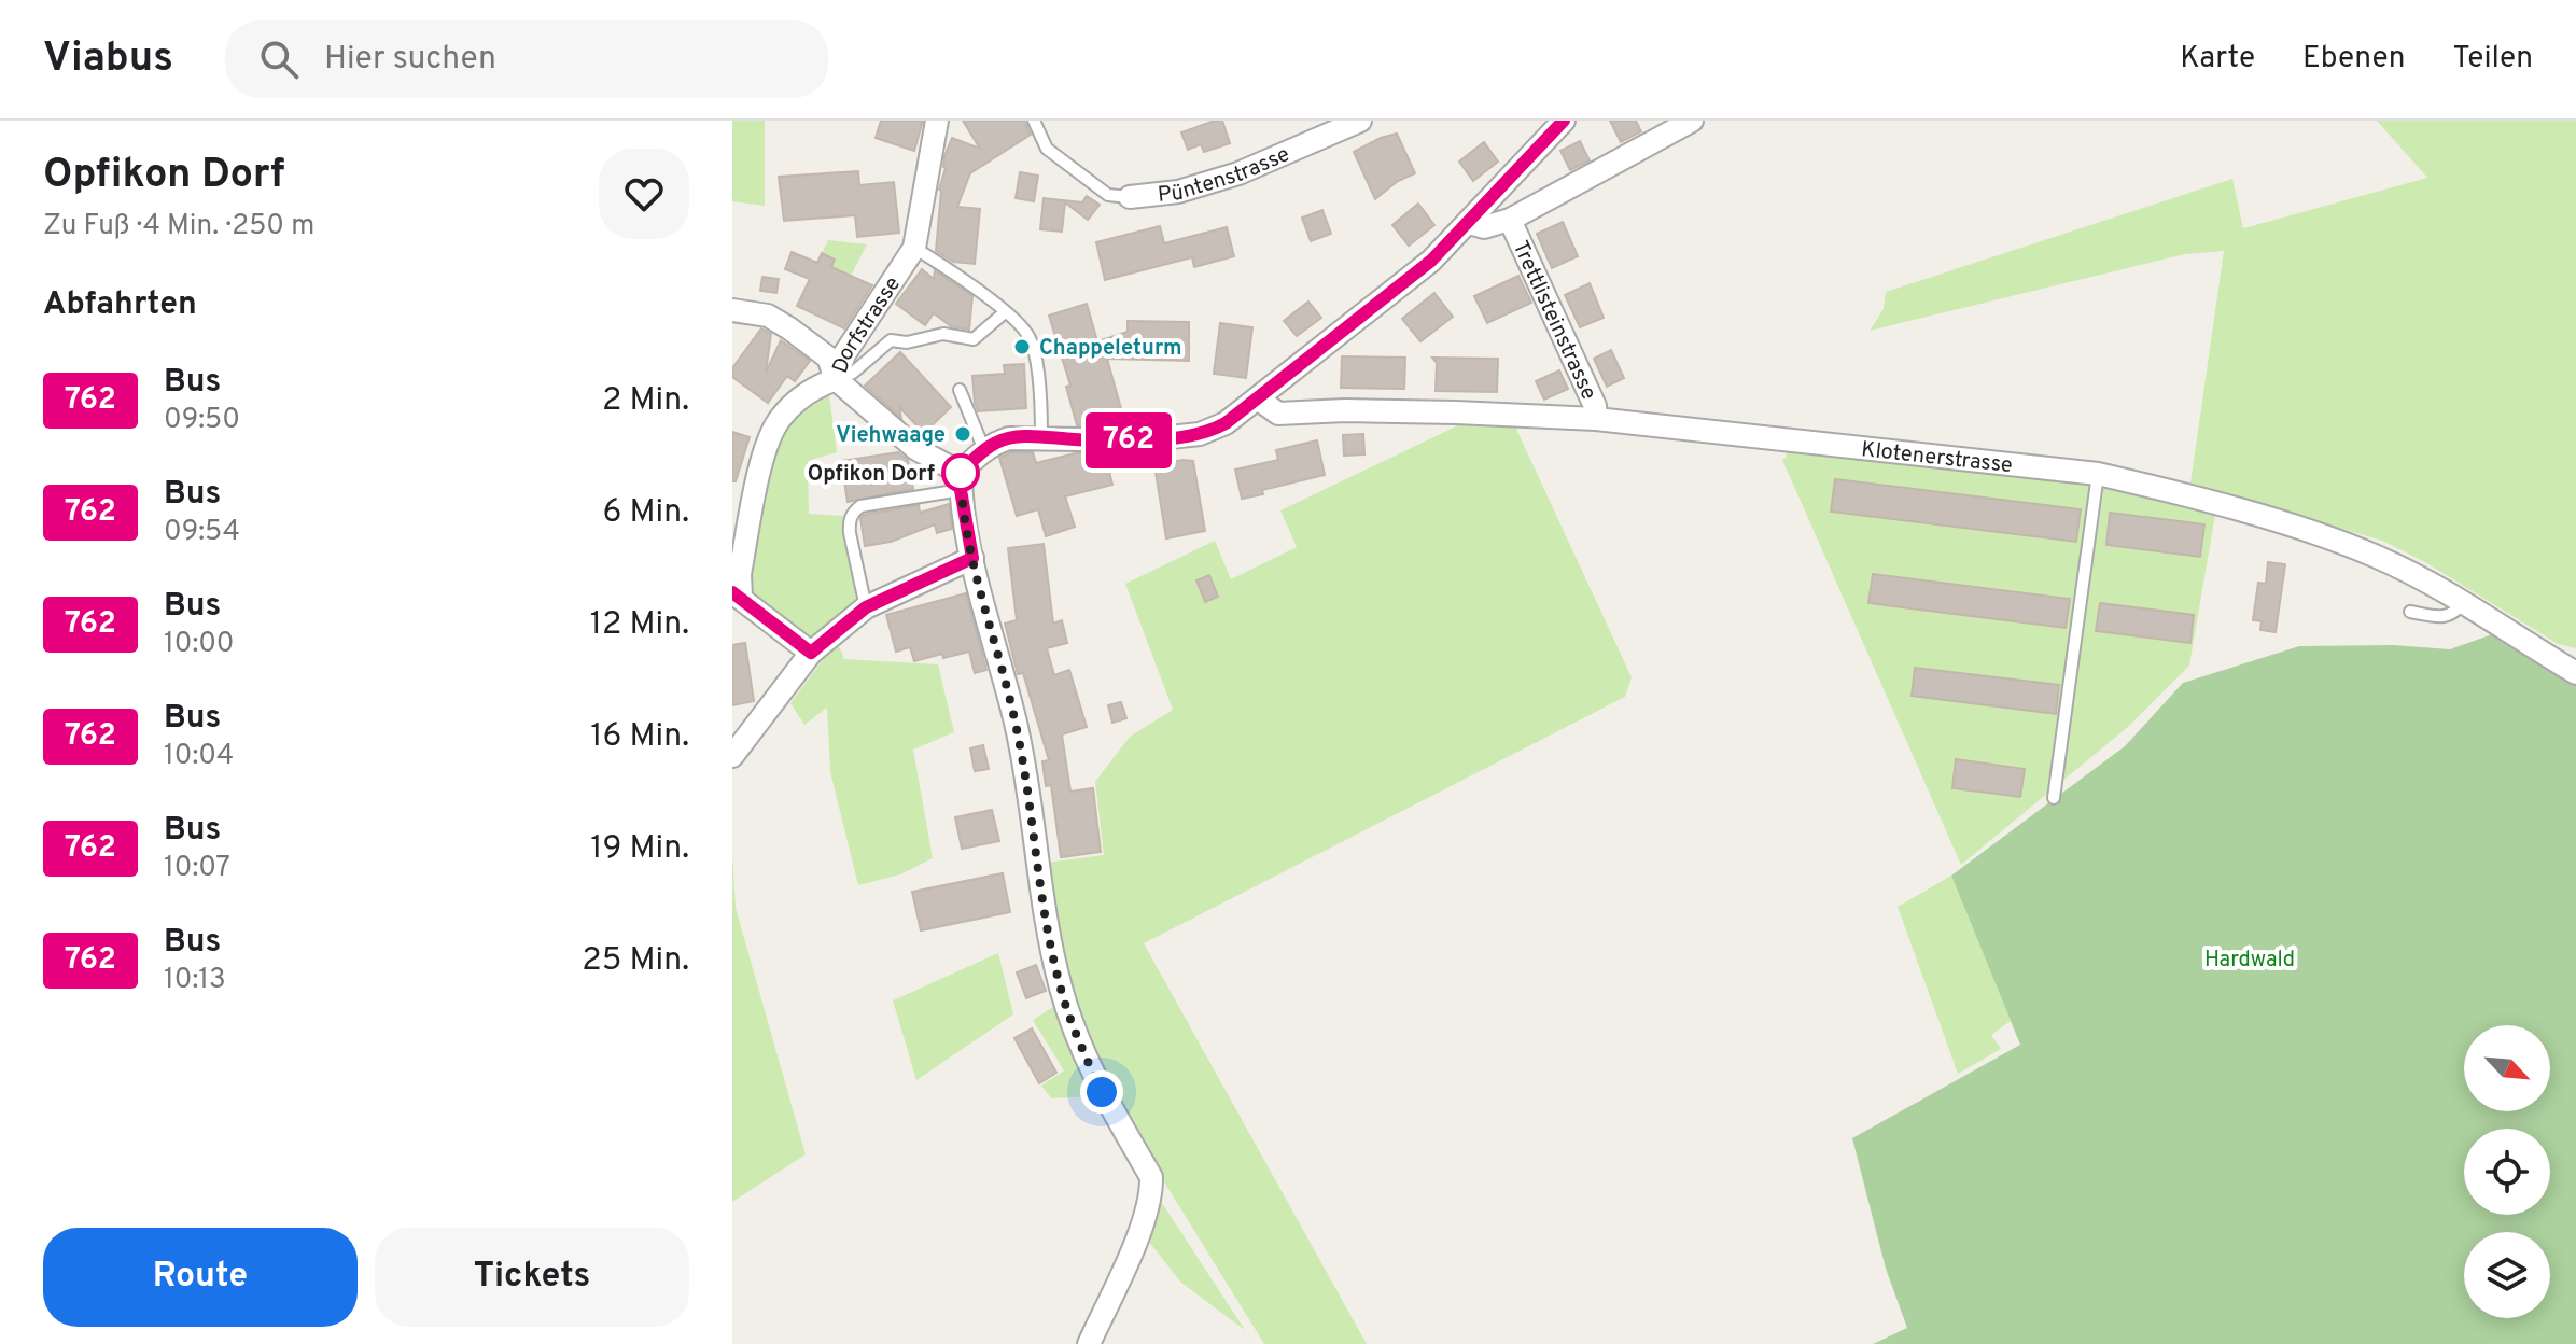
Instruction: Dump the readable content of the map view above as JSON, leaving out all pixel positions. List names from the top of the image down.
{
  "streets": {
    "street": [
      "Püntenstrasse",
      "Trettlisteinstrasse",
      "Dorfstrasse",
      "Klotenerstrasse"
    ]
  },
  "crossings": [
    ["Trettlisteinstrasse", "Klotenerstrasse"]
  ],
  "parks": ["Hardwald"],
  "places": ["Chappeleturm", "Viehwaage", "Opfikon Dorf"],
  "lines": ["bus line 762"],
  "north": "bottom right",
  "page": {
    "header": "Viabus",
    "search": "Hier suchen",
    "nav": ["Karte", "Ebenen", "Teilen"],
    "heading": [
      ["Opfikon Dorf", "Zu Fuß · 4 Min. · 250 m"],
      "Abfahrten"
    ],
    "on_map": "762",
    "list": [
      {
        "mark": "762",
        "name": "Bus",
        "note": "09:50",
        "value": "2 Min."
      },
      {
        "mark": "762",
        "name": "Bus",
        "note": "09:54",
        "value": "6 Min."
      },
      {
        "mark": "762",
        "name": "Bus",
        "note": "10:00",
        "value": "12 Min."
      },
      {
        "mark": "762",
        "name": "Bus",
        "note": "10:04",
        "value": "16 Min."
      },
      {
        "mark": "762",
        "name": "Bus",
        "note": "10:07",
        "value": "19 Min."
      },
      {
        "mark": "762",
        "name": "Bus",
        "note": "10:13",
        "value": "25 Min."
      }
    ],
    "buttons": ["Route", "Tickets"]
  }
}
